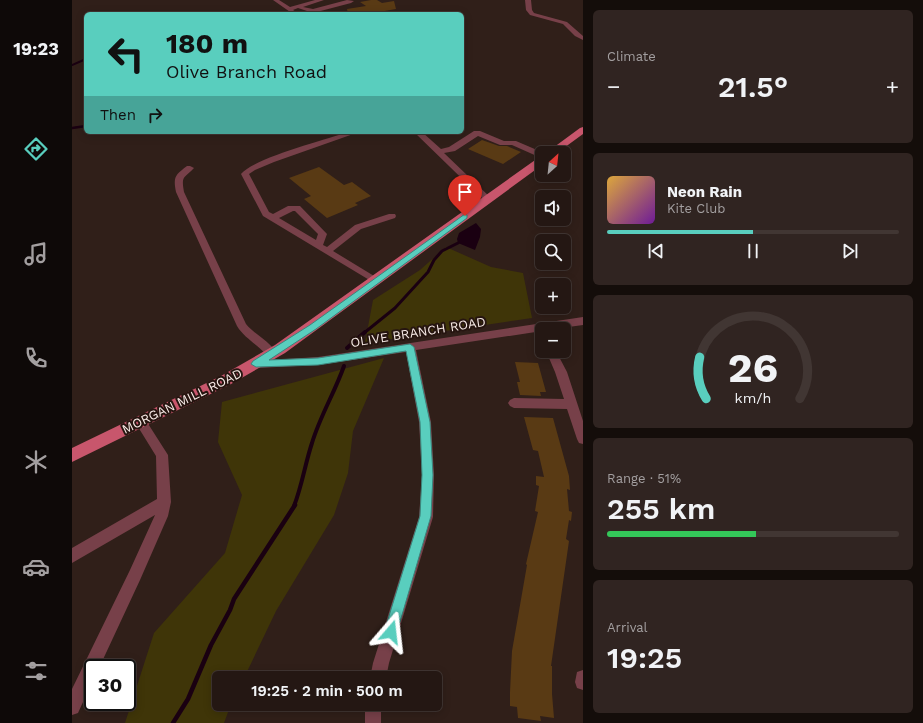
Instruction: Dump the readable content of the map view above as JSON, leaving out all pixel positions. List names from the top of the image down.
{
  "streets": {
    "main road": ["MORGAN MILL ROAD"],
    "street": ["OLIVE BRANCH ROAD"]
  },
  "crossings": [
    ["OLIVE BRANCH ROAD", "MORGAN MILL ROAD"]
  ],
  "north": "top right",
  "page": {
    "tabs": "19:23",
    "tile": [
      "Climate",
      ["Range · 51%", "255 km"],
      ["Arrival", "19:25"]
    ],
    "turn": ["180 m", "Olive Branch Road"],
    "heat": ["−", "21.5°", "+"],
    "then": "Then",
    "map_buttons": ["+", "−"],
    "song": ["Neon Rain", "Kite Club"],
    "limit": "30",
    "trip": "19:25 · 2 min · 500 m",
    "gauge": ["26", "km/h"]
  }
}
